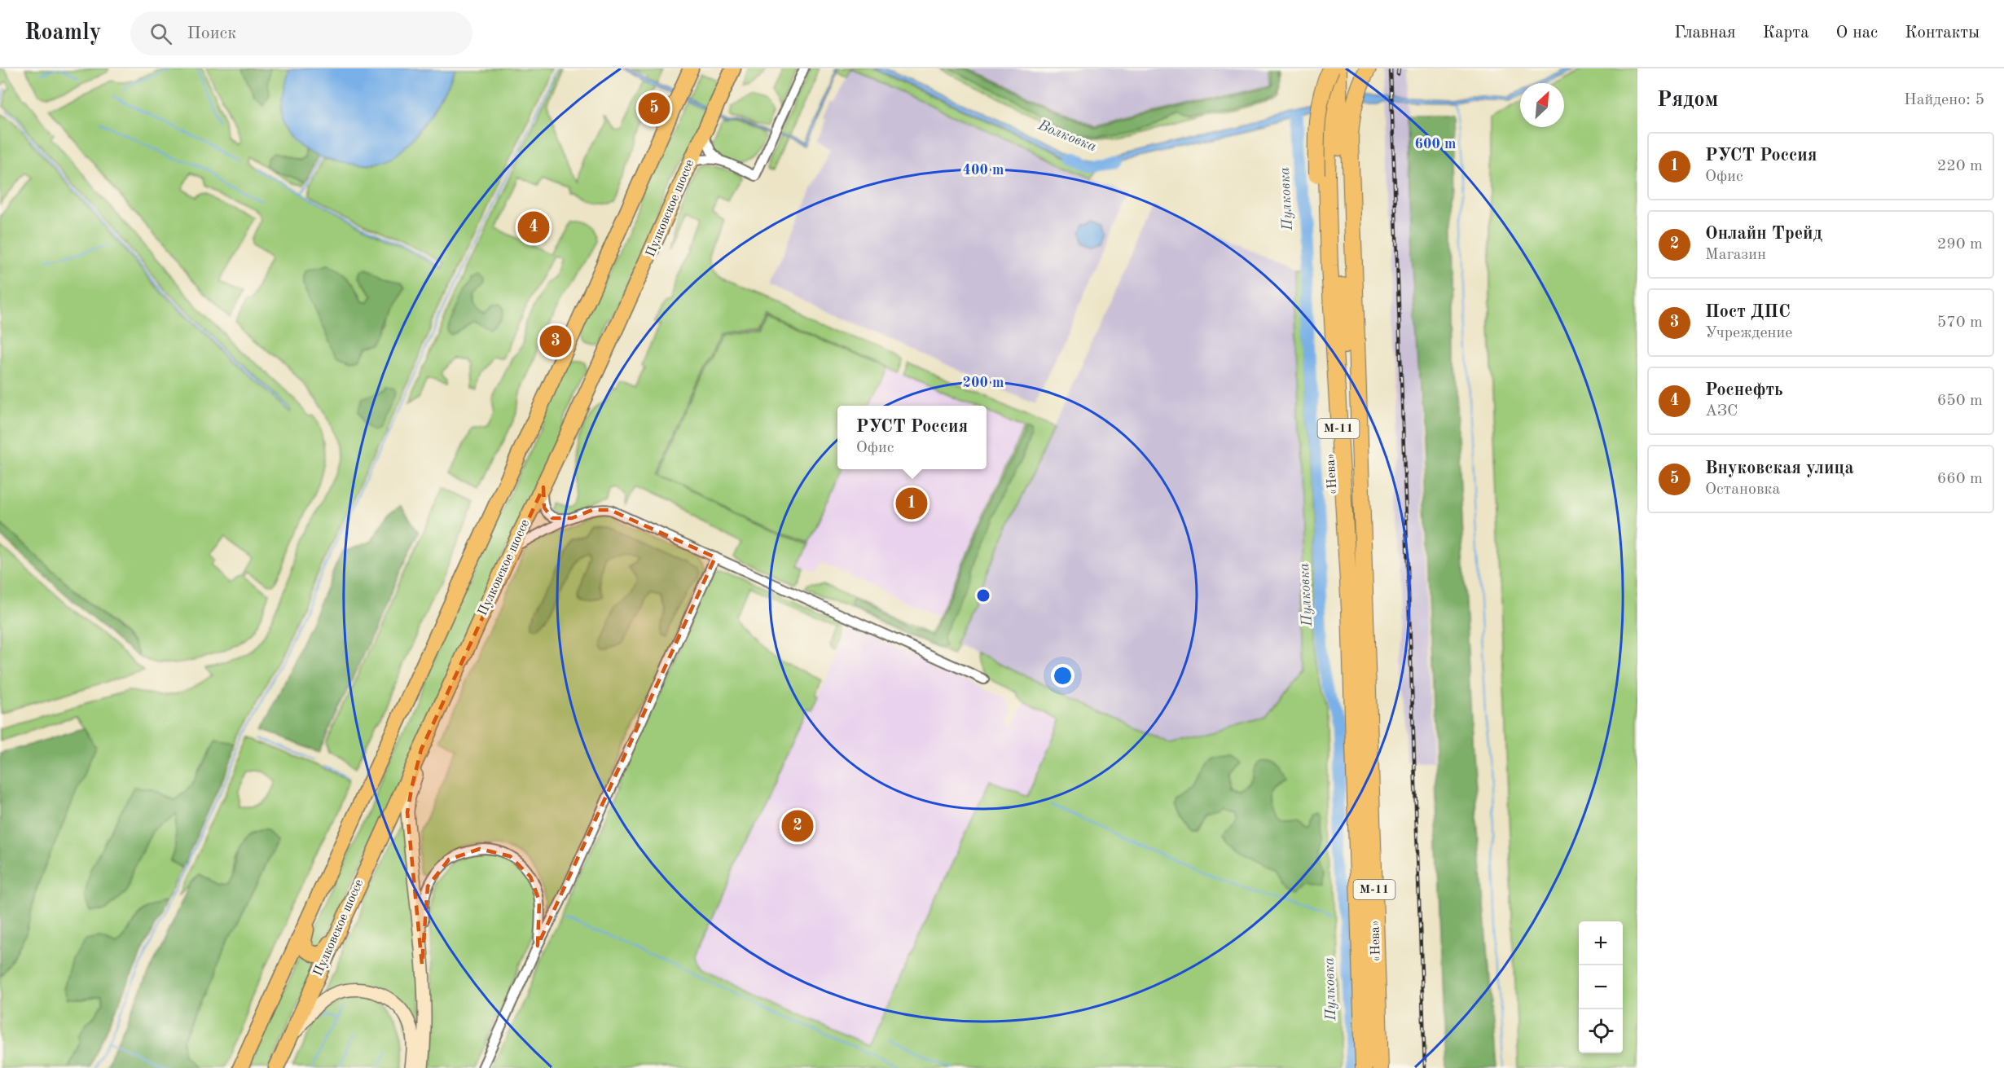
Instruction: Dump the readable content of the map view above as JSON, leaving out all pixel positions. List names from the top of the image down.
{
  "streets": {
    "highway": ["Пулковское шоссе", "М-11", "«Нева»"]
  },
  "water": ["Волковка", "Пулковка"],
  "north": "top right",
  "page": {
    "header": "Roamly",
    "search": "Поиск",
    "nav": [
      "Главная",
      "Карта",
      "О нас",
      "Контакты"
    ],
    "heading": ["Рядом", "Найдено: 5"],
    "pins": [
      "5",
      "4",
      "3",
      "1",
      "2"
    ],
    "list": [
      {
        "mark": "1",
        "name": "РУСТ Россия",
        "note": "Офис",
        "value": "220 m"
      },
      {
        "mark": "2",
        "name": "Онлайн Трейд",
        "note": "Магазин",
        "value": "290 m"
      },
      {
        "mark": "3",
        "name": "Пост ДПС",
        "note": "Учреждение",
        "value": "570 m"
      },
      {
        "mark": "4",
        "name": "Роснефть",
        "note": "АЗС",
        "value": "650 m"
      },
      {
        "mark": "5",
        "name": "Внуковская улица",
        "note": "Остановка",
        "value": "660 m"
      }
    ],
    "popup": ["РУСТ Россия", "Офис"],
    "map_buttons": ["+", "−"]
  },
  "rings": ["600 m", "400 m", "200 m"]
}
